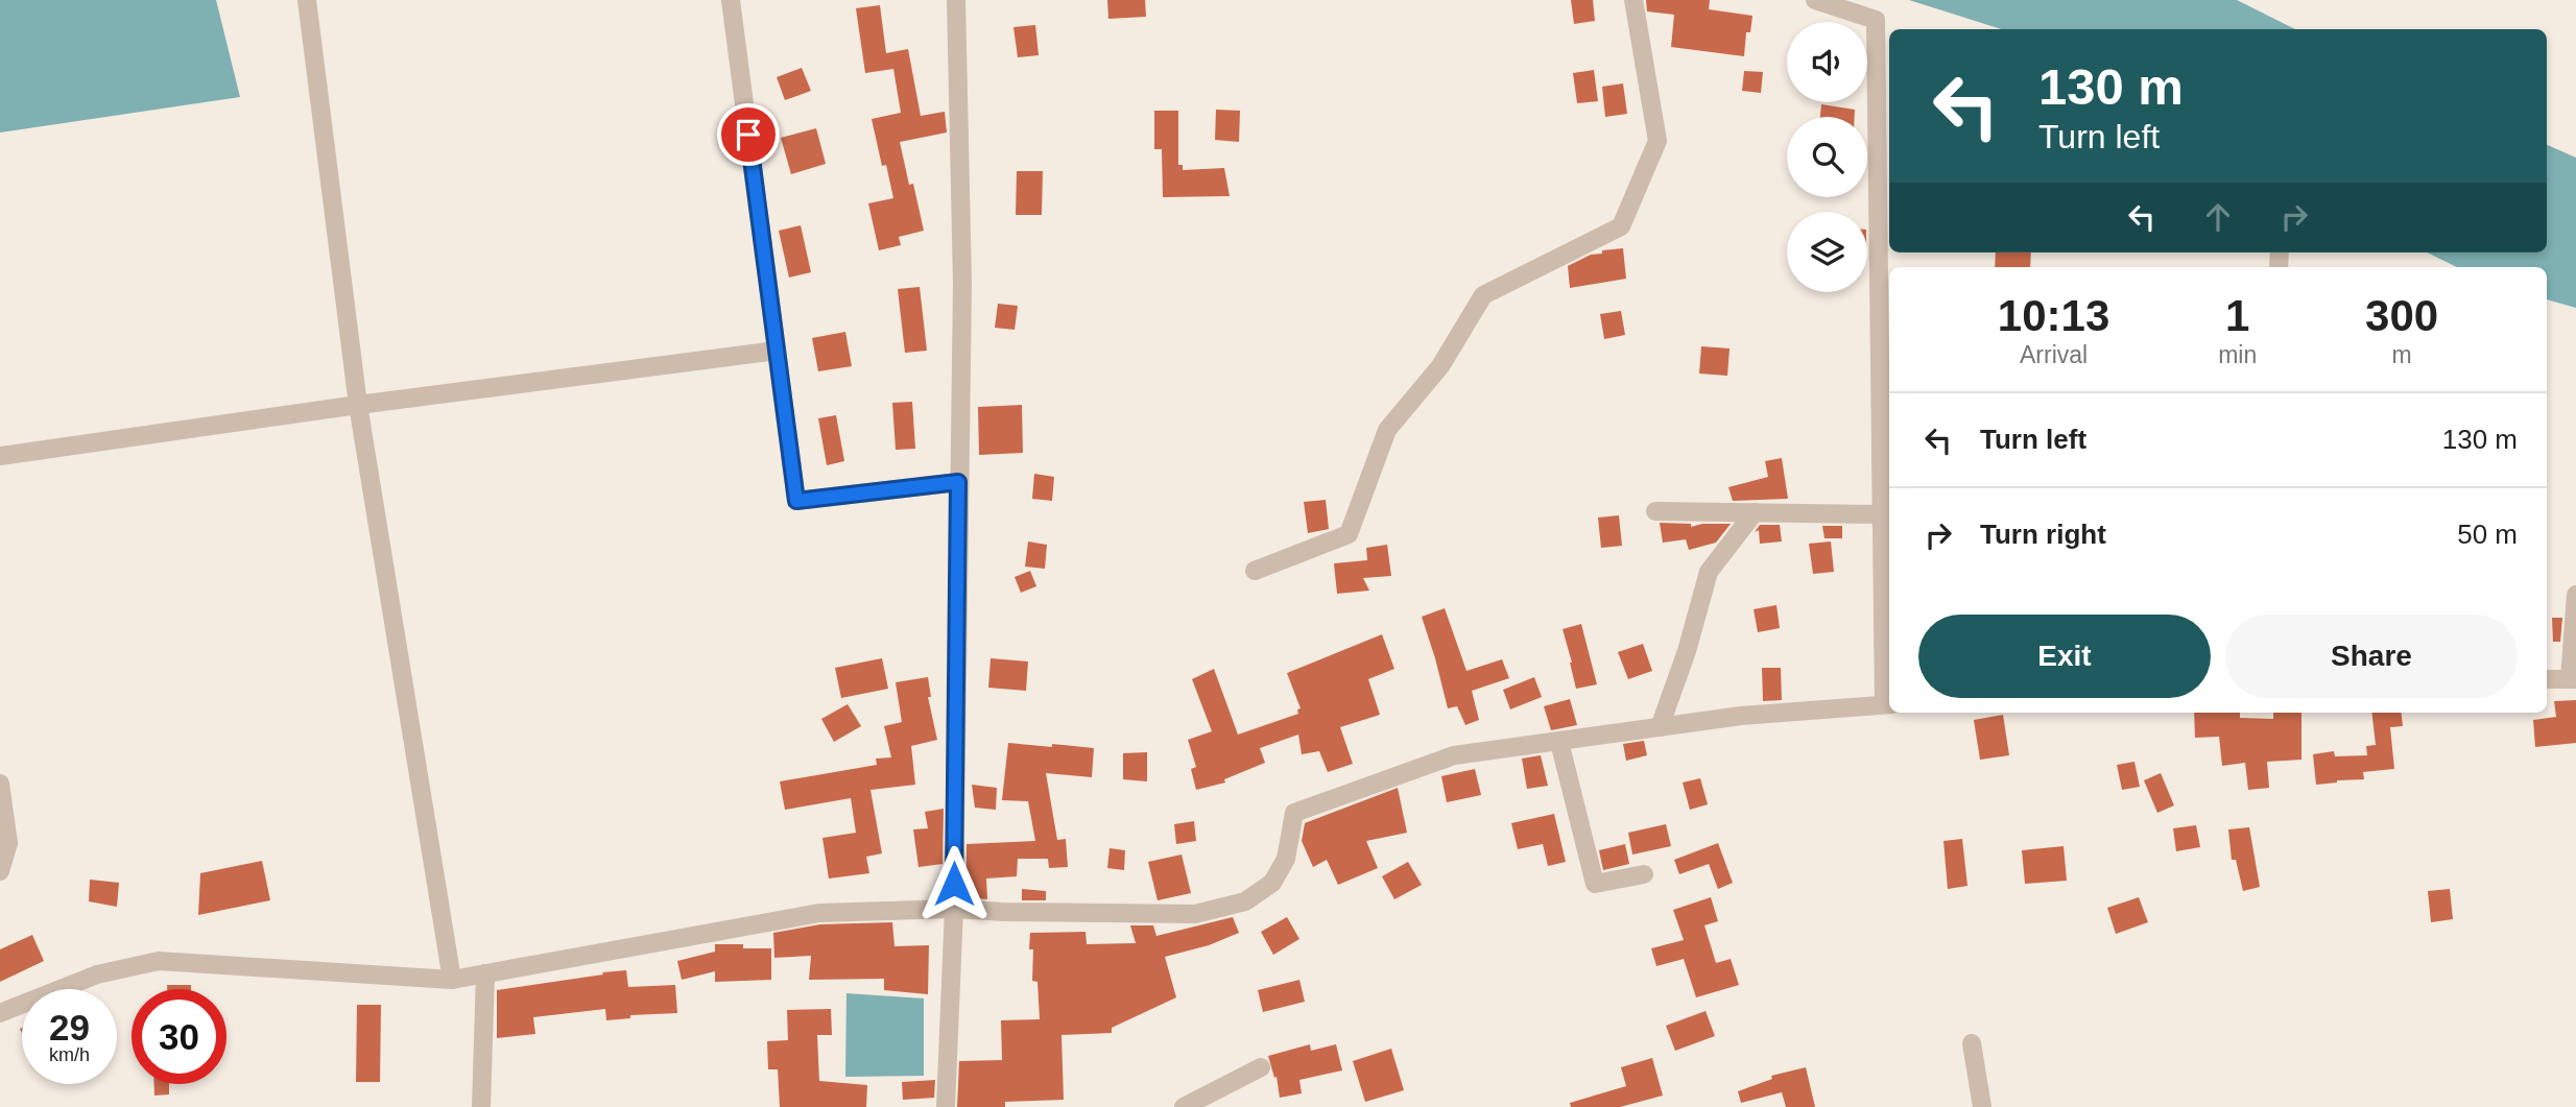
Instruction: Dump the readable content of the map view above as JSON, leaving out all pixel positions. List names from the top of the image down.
{
  "page": {
    "turn": ["130 m", "Turn left"],
    "eta": [
      "10:13",
      "Arrival",
      "1",
      "min",
      "300",
      "m"
    ],
    "list": [
      {
        "name": "Turn left",
        "value": "130 m"
      },
      {
        "name": "Turn right",
        "value": "50 m"
      }
    ],
    "buttons": ["Exit", "Share"],
    "speed": "29 km/h",
    "limit": "30"
  }
}
